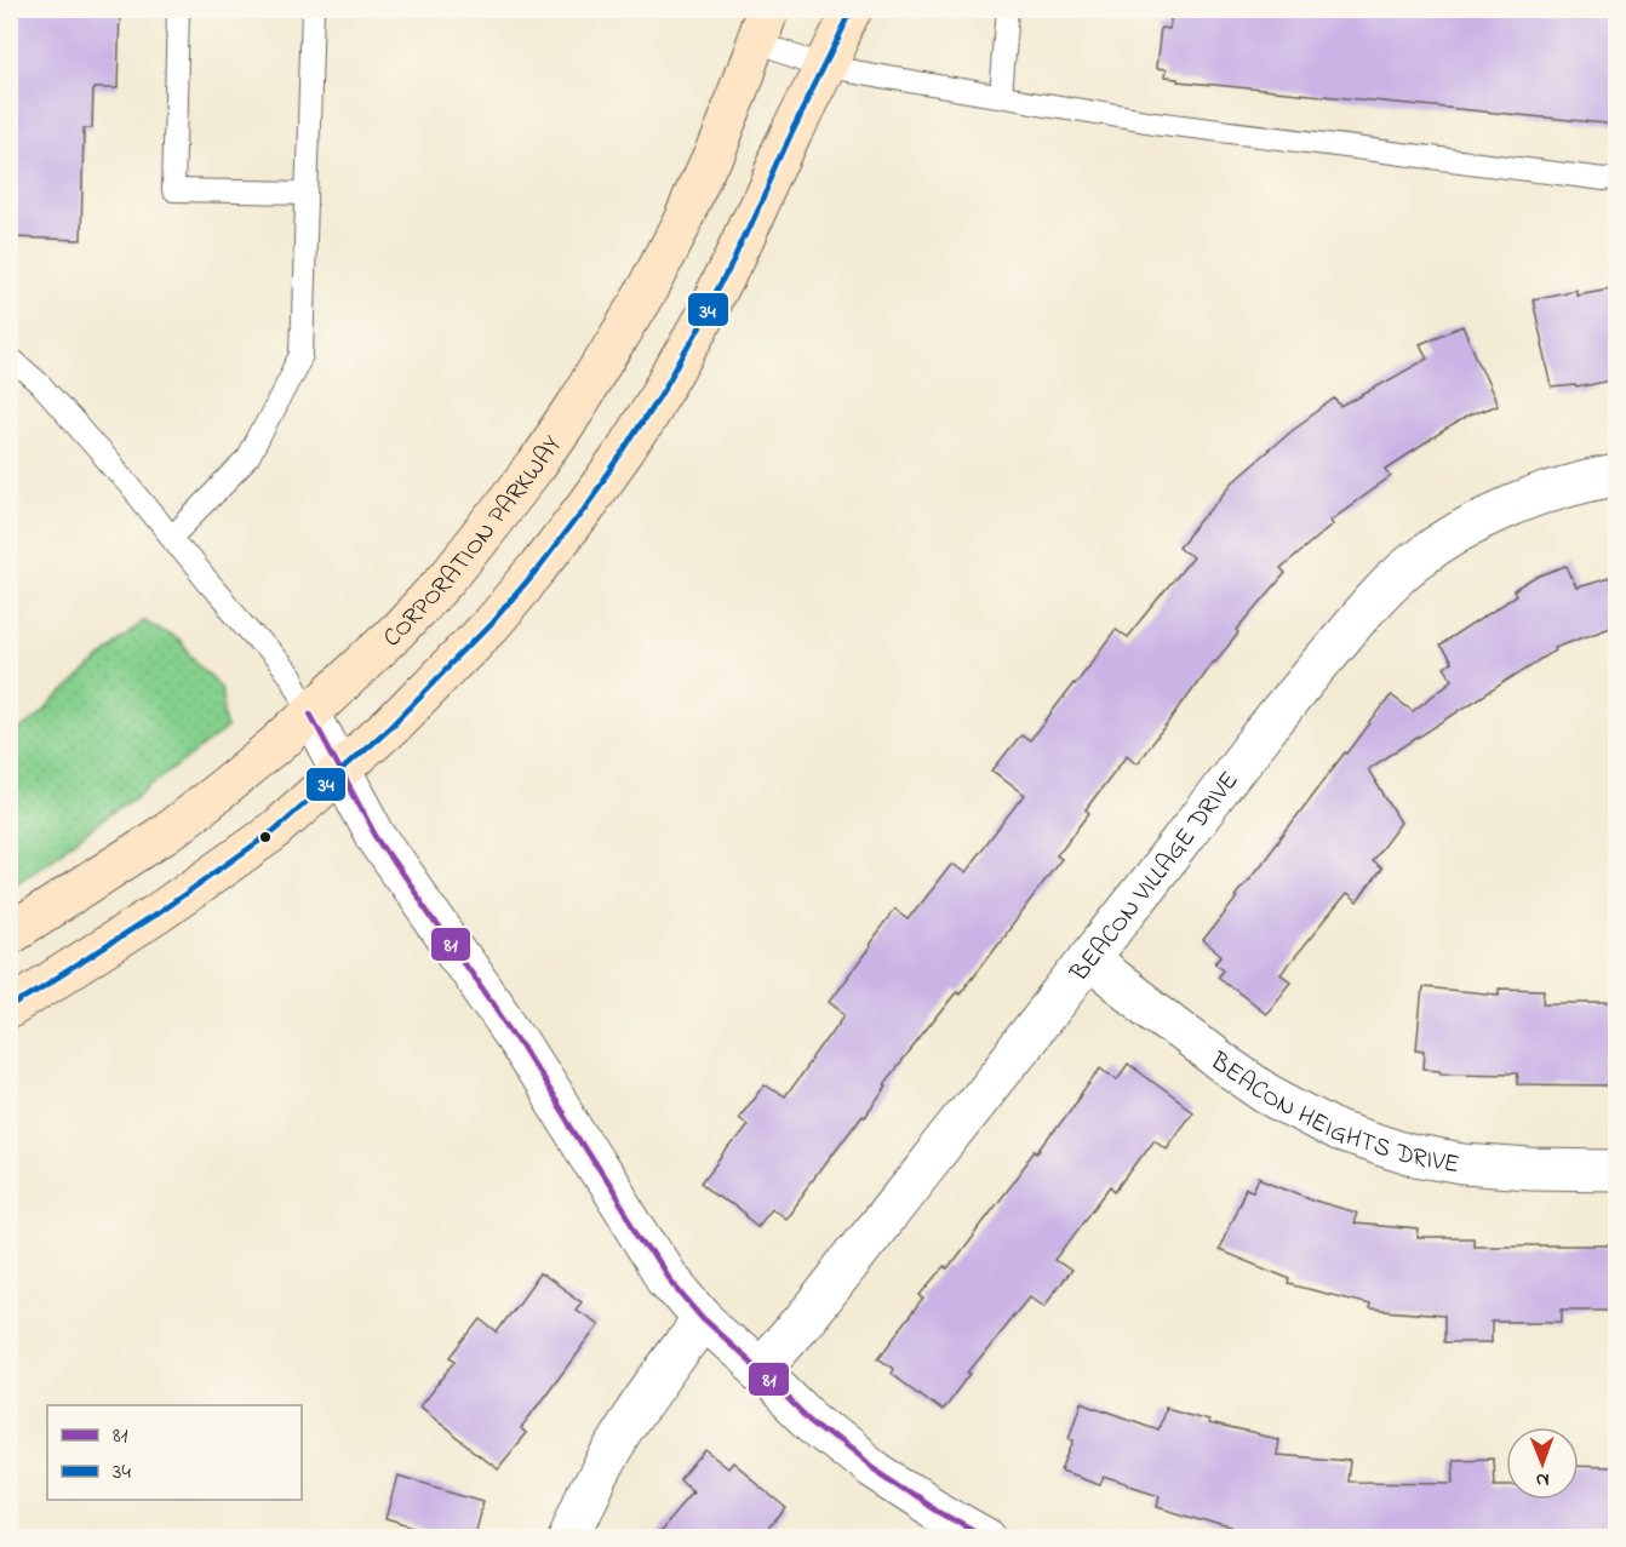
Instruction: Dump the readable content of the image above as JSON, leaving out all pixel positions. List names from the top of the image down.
{
  "streets": {
    "main road": ["CORPORATION PARKWAY"],
    "street": ["BEACON VILLAGE DRIVE", "BEACON HEIGHTS DRIVE"]
  },
  "crossings": [
    ["BEACON VILLAGE DRIVE", "BEACON HEIGHTS DRIVE"]
  ],
  "lines": ["transit line 34", "transit line 81"],
  "legend": ["81", "34"],
  "north": "bottom"
}
